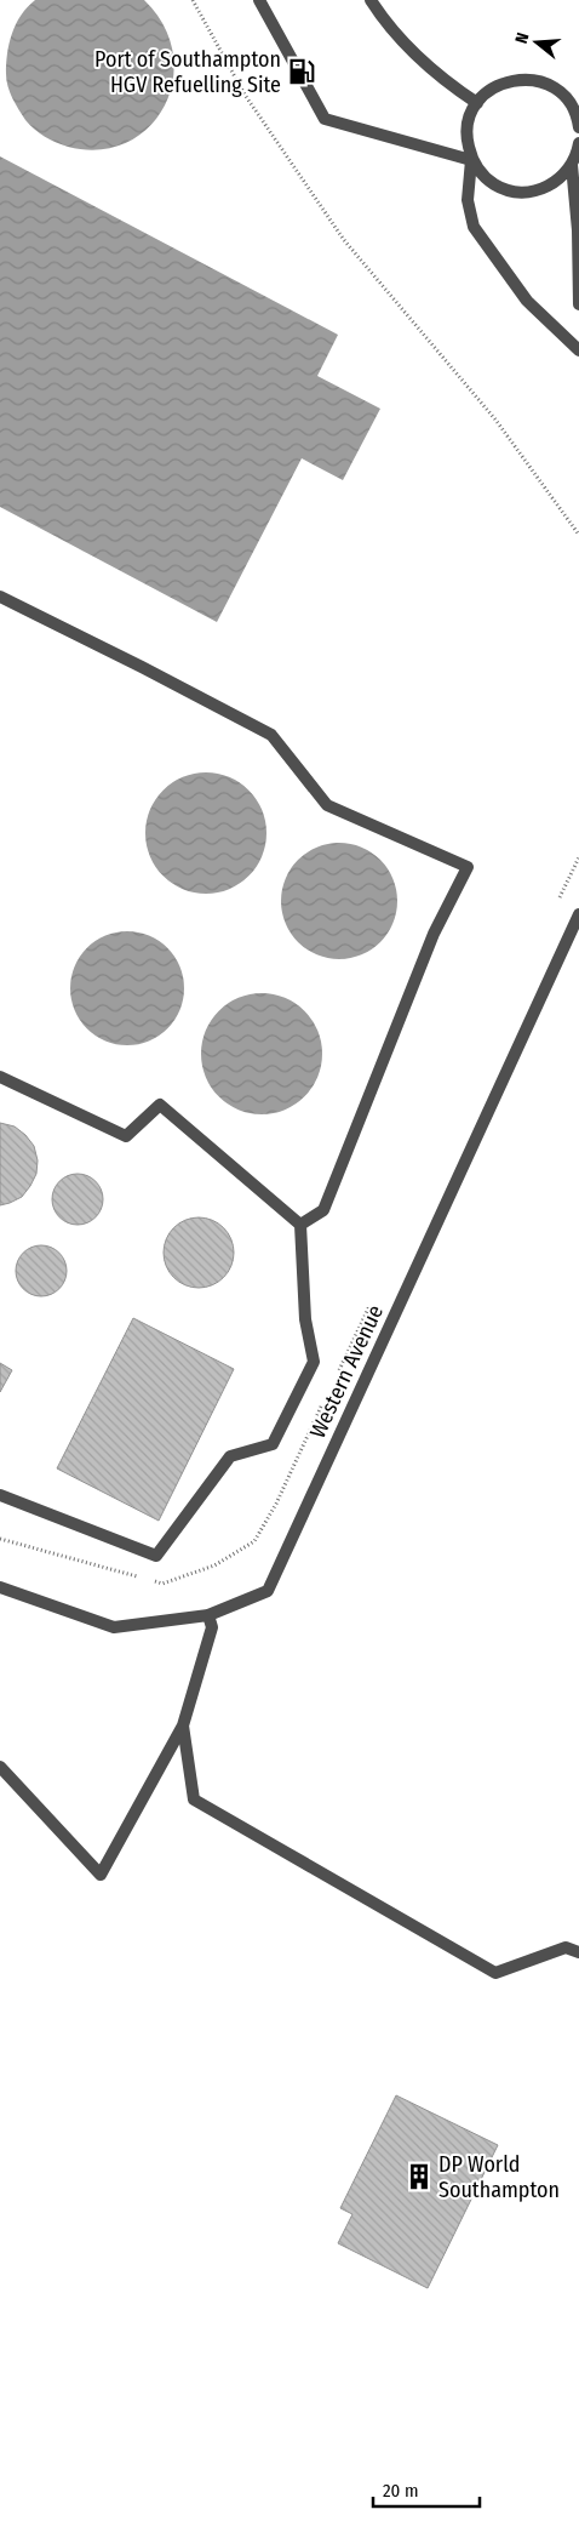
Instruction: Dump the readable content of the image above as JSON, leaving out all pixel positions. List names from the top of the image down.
{
  "streets": {
    "street": ["Western Avenue"]
  },
  "places": {
    "fuel station": ["Port of Southampton HGV Refuelling Site"],
    "building": ["DP World Southampton"]
  },
  "scale_bar": "20 m",
  "north": "left"
}
